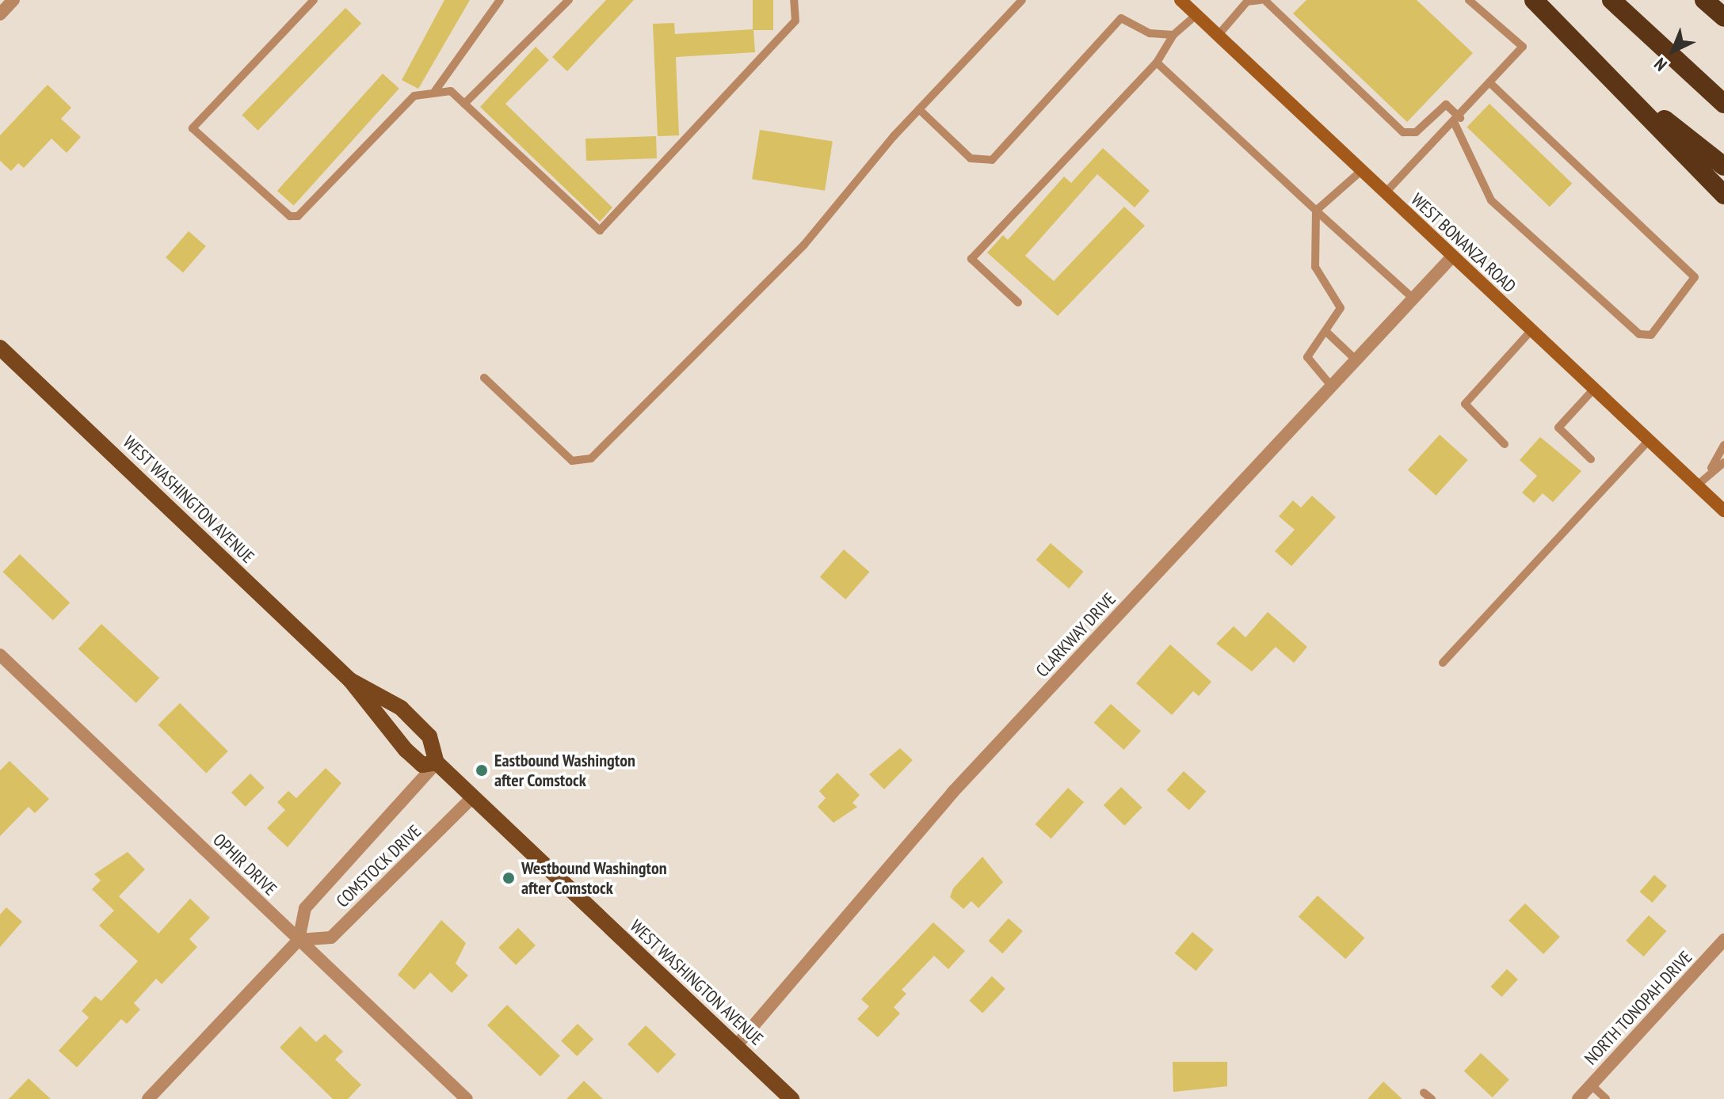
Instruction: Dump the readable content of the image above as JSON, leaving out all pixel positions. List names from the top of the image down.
{
  "streets": {
    "main road": ["WEST BONANZA ROAD", "WEST WASHINGTON AVENUE"],
    "street": [
      "CLARKWAY DRIVE",
      "OPHIR DRIVE",
      "COMSTOCK DRIVE",
      "NORTH TONOPAH DRIVE"
    ]
  },
  "crossings": [
    ["WEST BONANZA ROAD", "CLARKWAY DRIVE"],
    ["WEST WASHINGTON AVENUE", "CLARKWAY DRIVE"],
    ["WEST WASHINGTON AVENUE", "COMSTOCK DRIVE"],
    ["OPHIR DRIVE", "COMSTOCK DRIVE"]
  ],
  "places": ["Eastbound Washington after Comstock", "Westbound Washington after Comstock"],
  "north": "bottom left"
}
